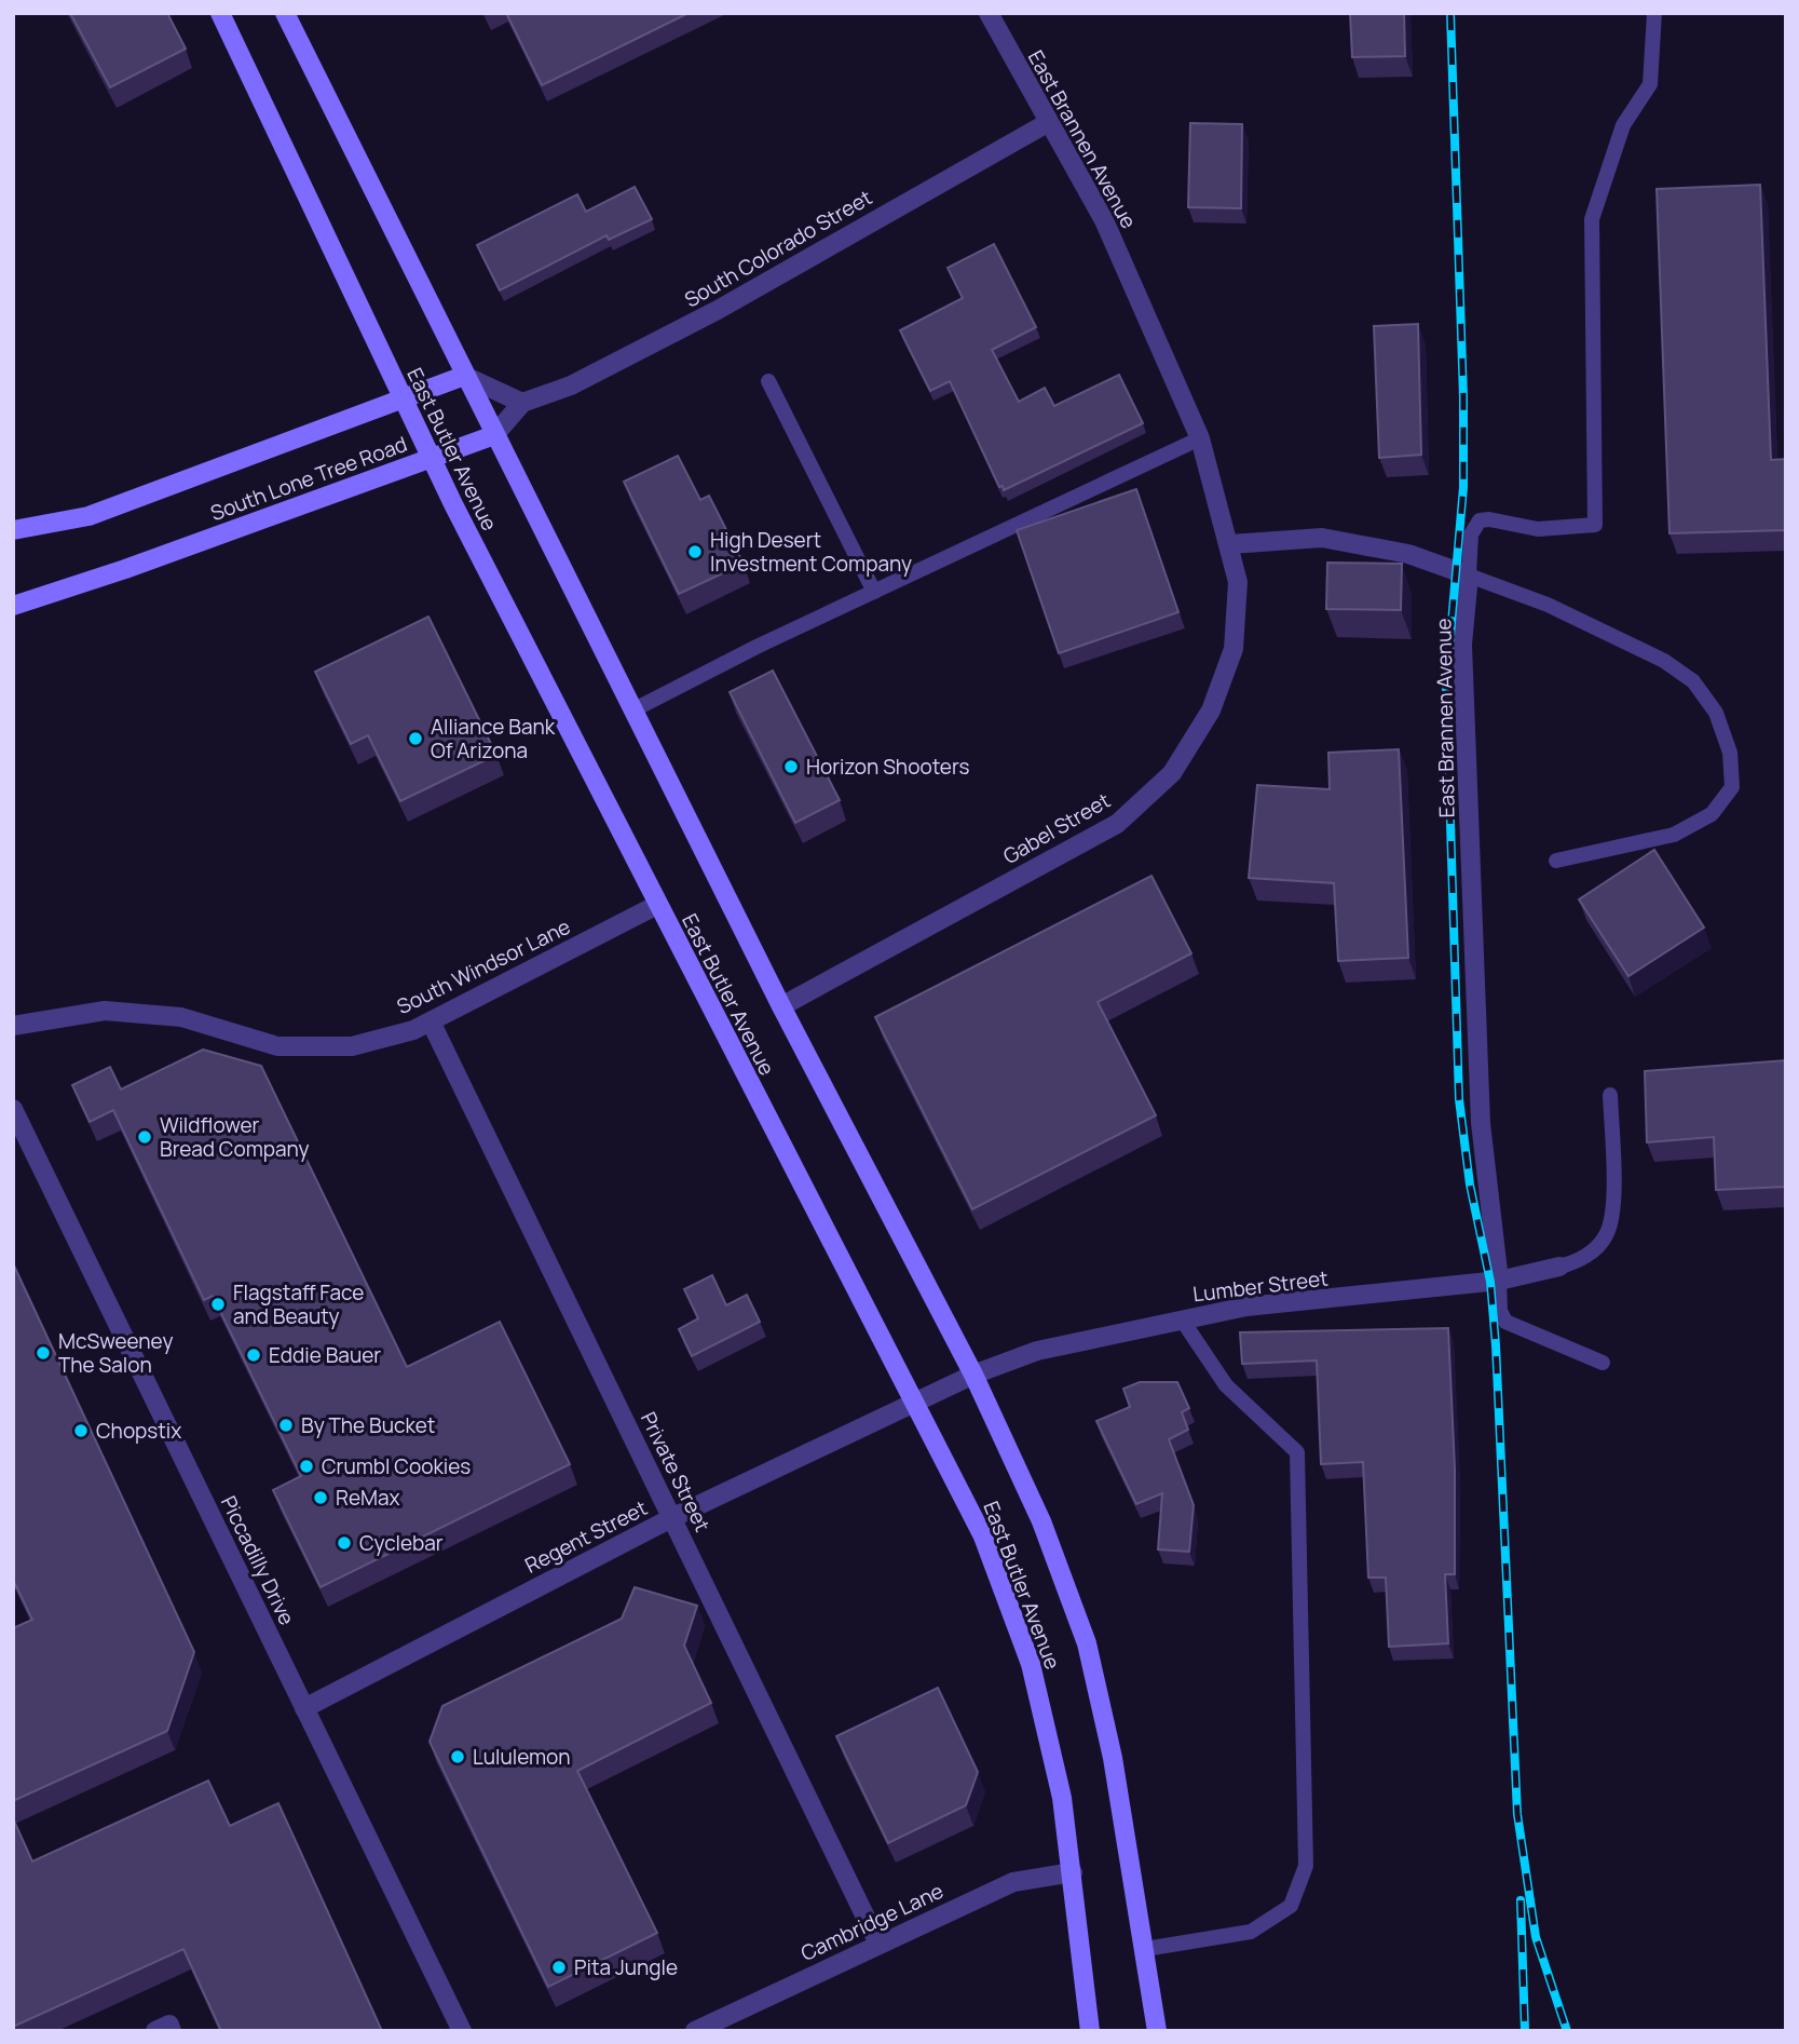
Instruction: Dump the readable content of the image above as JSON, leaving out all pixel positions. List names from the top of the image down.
{
  "streets": {
    "main road": ["East Butler Avenue", "South Lone Tree Road"],
    "street": [
      "East Brannen Avenue",
      "South Colorado Street",
      "Gabel Street",
      "South Windsor Lane",
      "Lumber Street",
      "Private Street",
      "Regent Street",
      "Piccadilly Drive",
      "Cambridge Lane"
    ]
  },
  "crossings": [
    ["East Brannen Avenue", "South Colorado Street"],
    ["East Brannen Avenue", "Gabel Street"],
    ["East Brannen Avenue", "Lumber Street"],
    ["South Colorado Street", "South Lone Tree Road"],
    ["East Butler Avenue", "South Lone Tree Road"],
    ["East Butler Avenue", "Gabel Street"],
    ["East Butler Avenue", "South Windsor Lane"],
    ["East Butler Avenue", "Lumber Street"],
    ["East Butler Avenue", "Regent Street"],
    ["East Butler Avenue", "Cambridge Lane"],
    ["South Windsor Lane", "Private Street"],
    ["Lumber Street", "Regent Street"],
    ["Private Street", "Regent Street"],
    ["Private Street", "Cambridge Lane"],
    ["Regent Street", "Piccadilly Drive"]
  ],
  "places": [
    "High Desert Investment Company",
    "Alliance Bank Of Arizona",
    "Horizon Shooters",
    "Wildflower Bread Company",
    "Flagstaff Face and Beauty",
    "McSweeney The Salon",
    "Eddie Bauer",
    "By The Bucket",
    "Chopstix",
    "Crumbl Cookies",
    "ReMax",
    "Cyclebar",
    "Lululemon",
    "Pita Jungle"
  ]
}
